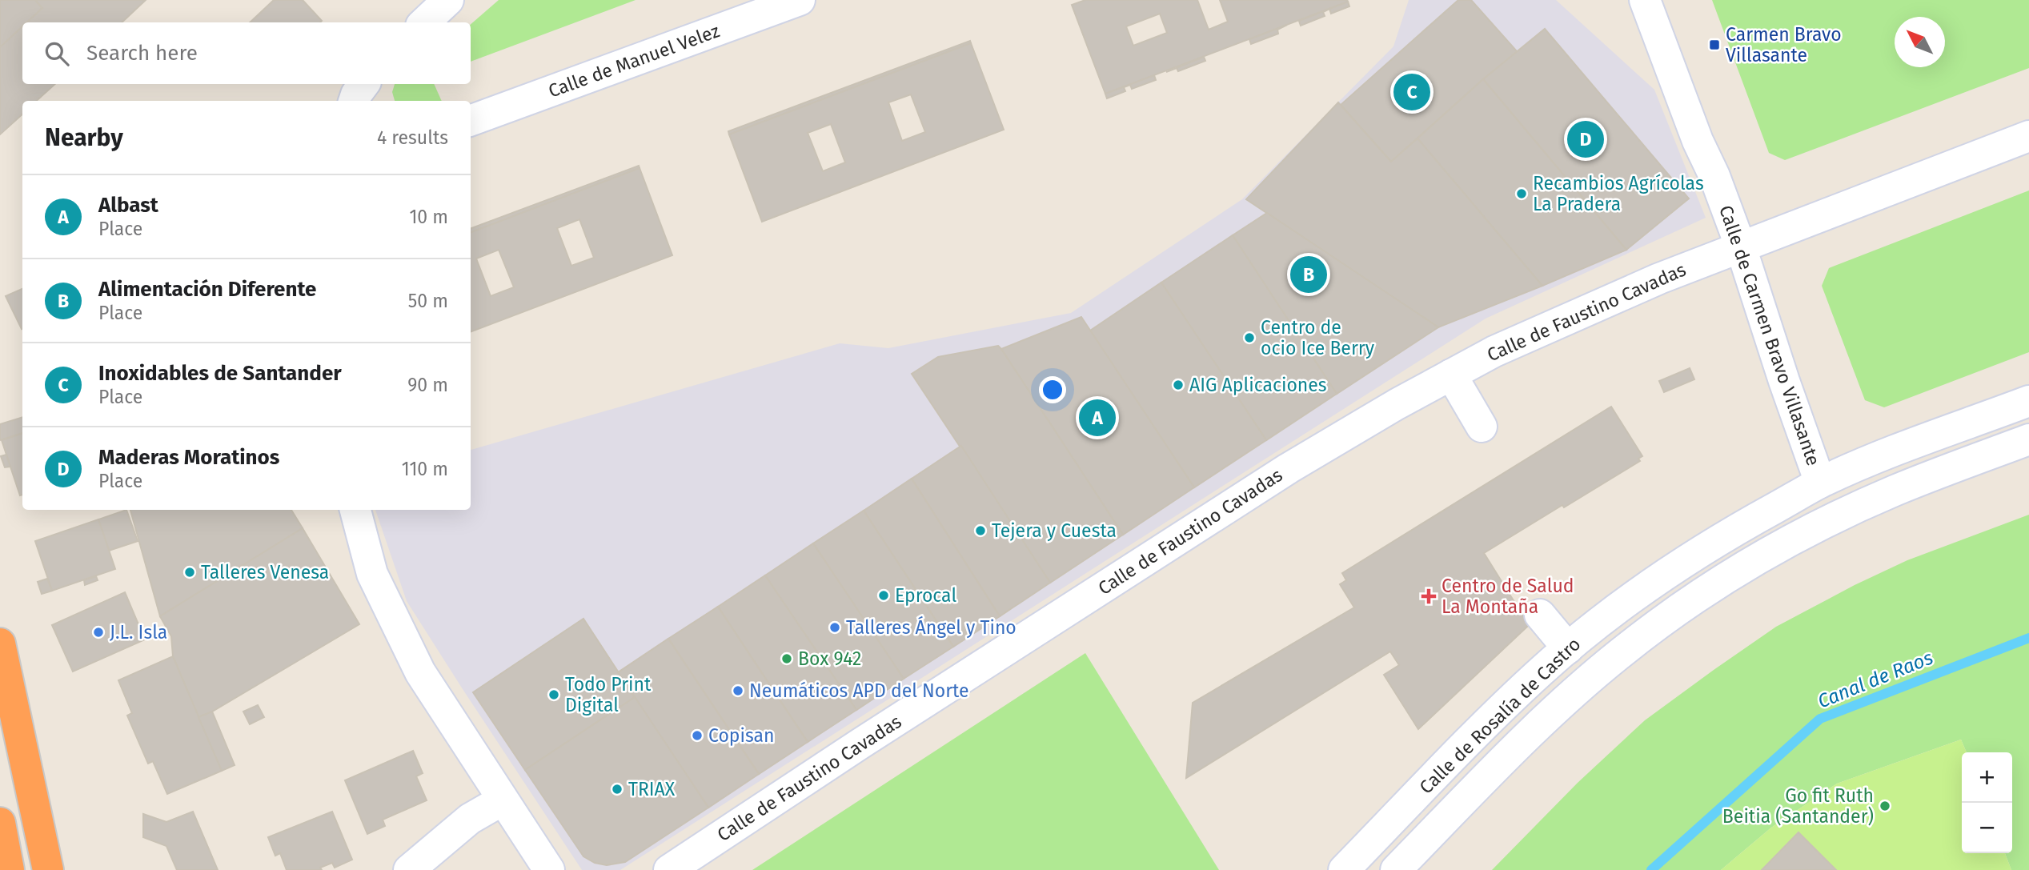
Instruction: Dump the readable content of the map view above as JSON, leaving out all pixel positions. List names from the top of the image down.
{
  "streets": {
    "street": [
      "Calle de Manuel Velez",
      "Calle de Faustino Cavadas",
      "Calle de Carmen Bravo Villasante",
      "Calle de Rosalía de Castro"
    ]
  },
  "crossings": [
    ["Calle de Faustino Cavadas", "Calle de Carmen Bravo Villasante"],
    ["Calle de Carmen Bravo Villasante", "Calle de Rosalía de Castro"]
  ],
  "water": ["Canal de Raos"],
  "places": {
    "transit": ["Carmen Bravo Villasante"],
    "other": [
      "Recambios Agrícolas La Pradera",
      "Centro de ocio Ice Berry",
      "AIG Aplicaciones",
      "Tejera y Cuesta",
      "Talleres Venesa",
      "Eprocal",
      "Talleres Ángel y Tino",
      "J.L. Isla",
      "Box 942",
      "Neumáticos APD del Norte",
      "Todo Print Digital",
      "Copisan",
      "TRIAX",
      "Go fit Ruth Beitia (Santander)"
    ],
    "health": ["Centro de Salud La Montaña"]
  },
  "north": "top left",
  "page": {
    "search": "Search here",
    "pins": [
      "C",
      "D",
      "B",
      "A"
    ],
    "heading": ["Nearby", "4 results"],
    "list": [
      {
        "mark": "A",
        "name": "Albast",
        "note": "Place",
        "value": "10 m"
      },
      {
        "mark": "B",
        "name": "Alimentación Diferente",
        "note": "Place",
        "value": "50 m"
      },
      {
        "mark": "C",
        "name": "Inoxidables de Santander",
        "note": "Place",
        "value": "90 m"
      },
      {
        "mark": "D",
        "name": "Maderas Moratinos",
        "note": "Place",
        "value": "110 m"
      }
    ],
    "map_buttons": ["+", "−"]
  }
}
